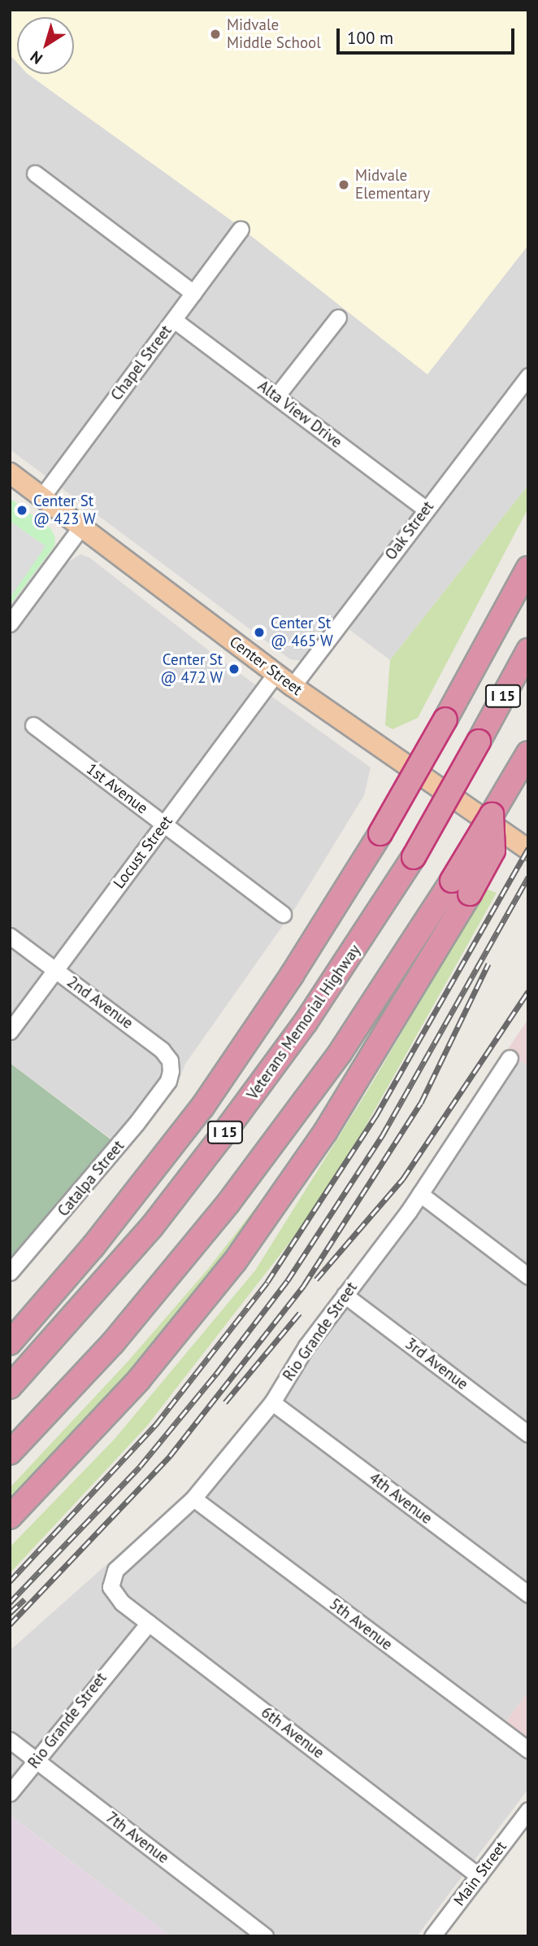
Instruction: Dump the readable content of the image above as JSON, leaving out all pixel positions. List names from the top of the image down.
{
  "streets": {
    "highway": ["I 15", "Veterans Memorial Highway"],
    "main road": ["Center Street"],
    "street": [
      "Chapel Street",
      "Alta View Drive",
      "Oak Street",
      "1st Avenue",
      "Locust Street",
      "2nd Avenue",
      "Catalpa Street",
      "Rio Grande Street",
      "3rd Avenue",
      "4th Avenue",
      "5th Avenue",
      "6th Avenue",
      "7th Avenue",
      "Main Street"
    ]
  },
  "crossings": [
    ["Chapel Street", "Alta View Drive"],
    ["Chapel Street", "Center Street"],
    ["Alta View Drive", "Oak Street"],
    ["Oak Street", "Center Street"],
    ["Center Street", "Locust Street"],
    ["1st Avenue", "Locust Street"],
    ["Locust Street", "2nd Avenue"],
    ["2nd Avenue", "Catalpa Street"],
    ["Rio Grande Street", "3rd Avenue"],
    ["Rio Grande Street", "4th Avenue"],
    ["Rio Grande Street", "5th Avenue"],
    ["Rio Grande Street", "6th Avenue"],
    ["Rio Grande Street", "7th Avenue"],
    ["6th Avenue", "Main Street"]
  ],
  "places": [
    "Midvale Middle School",
    "Midvale Elementary",
    "Center St @ 423 W",
    "Center St @ 465 W",
    "Center St @ 472 W"
  ],
  "scale_bar": "100 m",
  "north": "bottom left"
}
